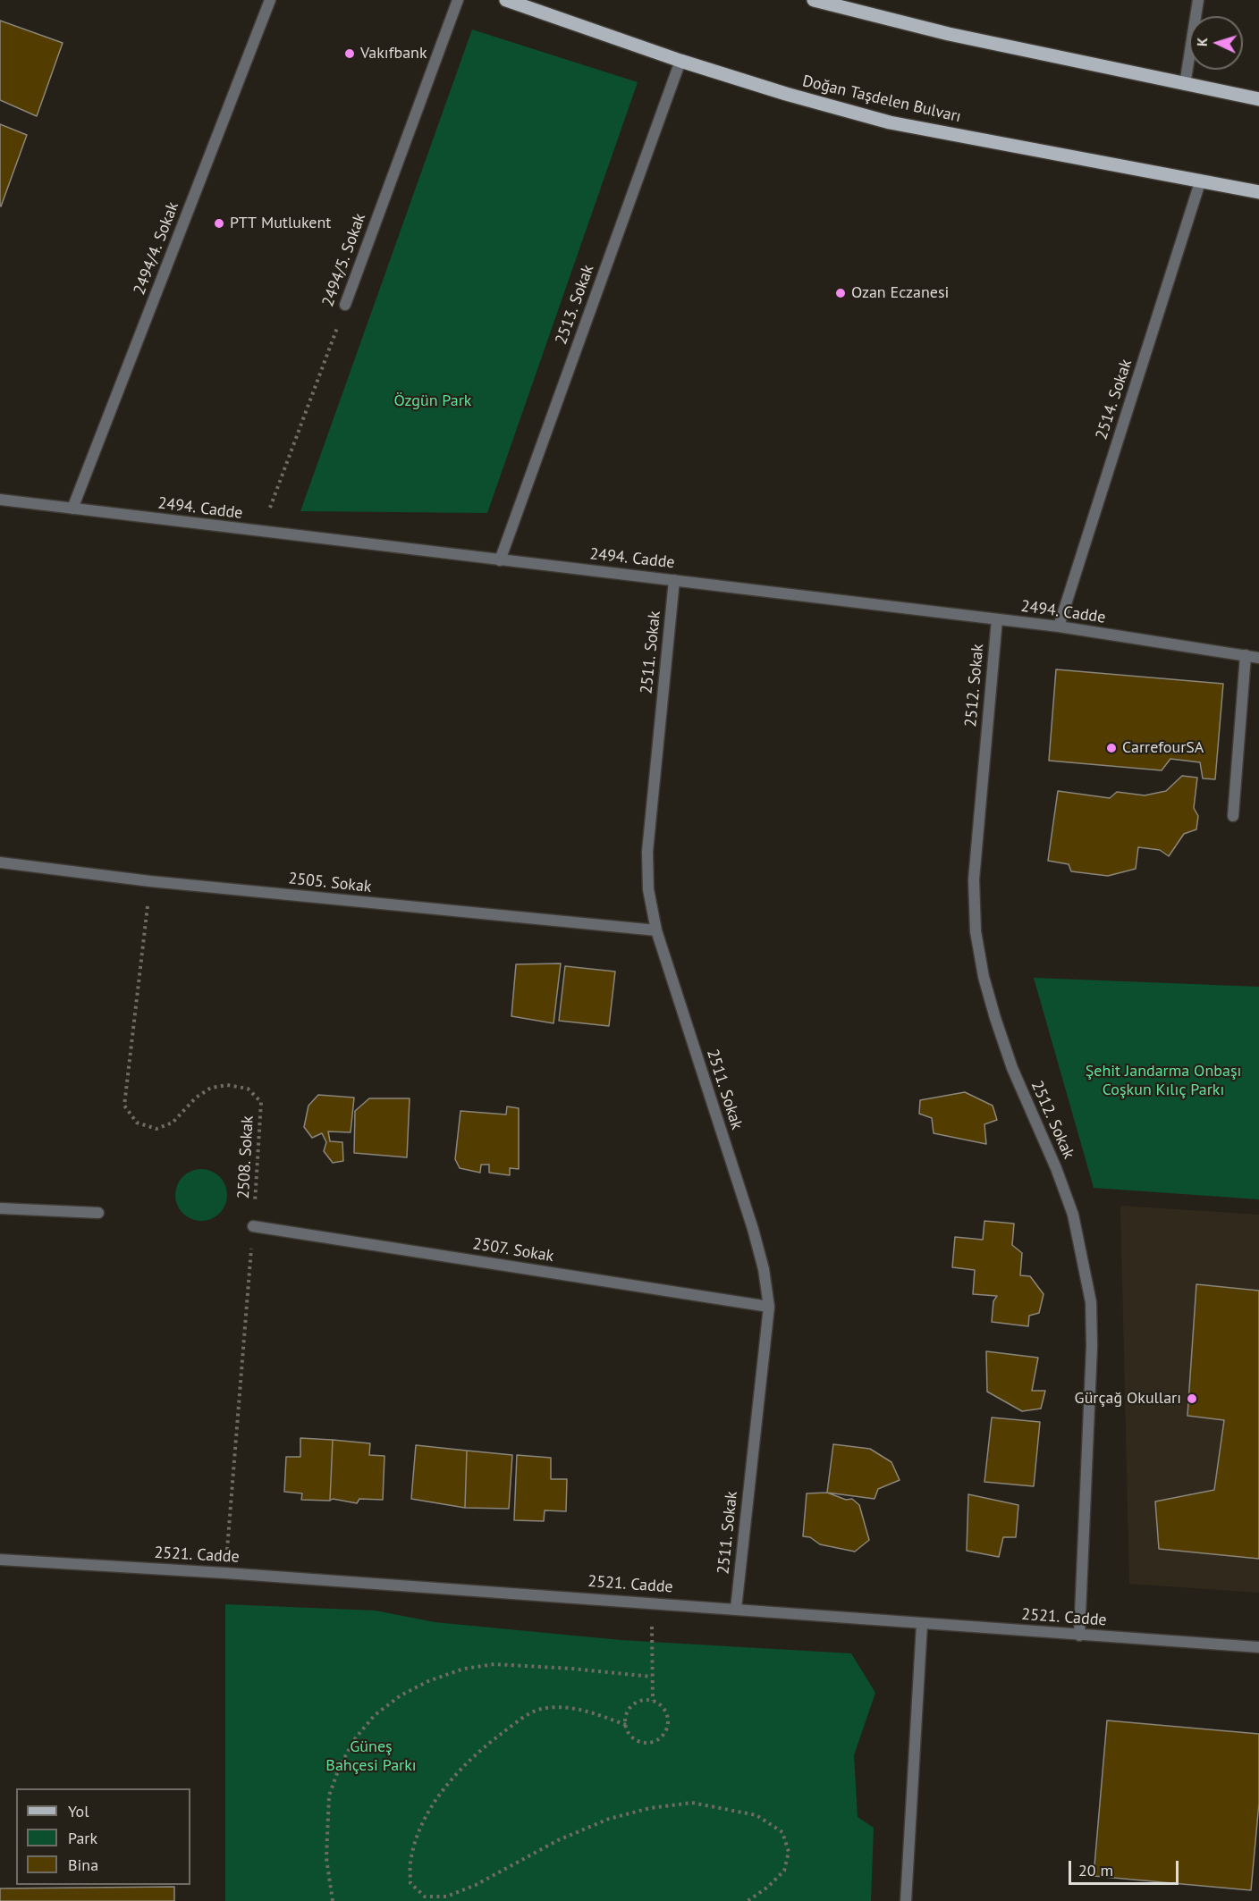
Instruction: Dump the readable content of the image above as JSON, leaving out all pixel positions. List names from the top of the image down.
{
  "streets": {
    "main road": ["Doğan Taşdelen Bulvarı"],
    "street": [
      "2494/4. Sokak",
      "2494/5. Sokak",
      "2513. Sokak",
      "2514. Sokak",
      "2494. Cadde",
      "2511. Sokak",
      "2512. Sokak",
      "2505. Sokak",
      "2507. Sokak",
      "2521. Cadde"
    ],
    "path": ["2508. Sokak"]
  },
  "crossings": [
    ["Doğan Taşdelen Bulvarı", "2513. Sokak"],
    ["Doğan Taşdelen Bulvarı", "2514. Sokak"],
    ["2494/4. Sokak", "2494. Cadde"],
    ["2494/5. Sokak", "2494. Cadde"],
    ["2513. Sokak", "2494. Cadde"],
    ["2514. Sokak", "2494. Cadde"],
    ["2494. Cadde", "2511. Sokak"],
    ["2494. Cadde", "2512. Sokak"],
    ["2511. Sokak", "2505. Sokak"],
    ["2511. Sokak", "2507. Sokak"],
    ["2511. Sokak", "2521. Cadde"],
    ["2512. Sokak", "2521. Cadde"],
    ["2505. Sokak", "2508. Sokak"],
    ["2508. Sokak", "2507. Sokak"],
    ["2508. Sokak", "2521. Cadde"]
  ],
  "parks": ["Özgün Park", "Şehit Jandarma Onbaşı Coşkun Kılıç Parkı", "Güneş Bahçesi Parkı"],
  "places": [
    "Vakıfbank",
    "PTT Mutlukent",
    "Ozan Eczanesi",
    "CarrefourSA",
    "Gürçağ Okulları"
  ],
  "legend": ["Yol", "Park", "Bina"],
  "scale_bar": "20 m",
  "north": "left"
}
